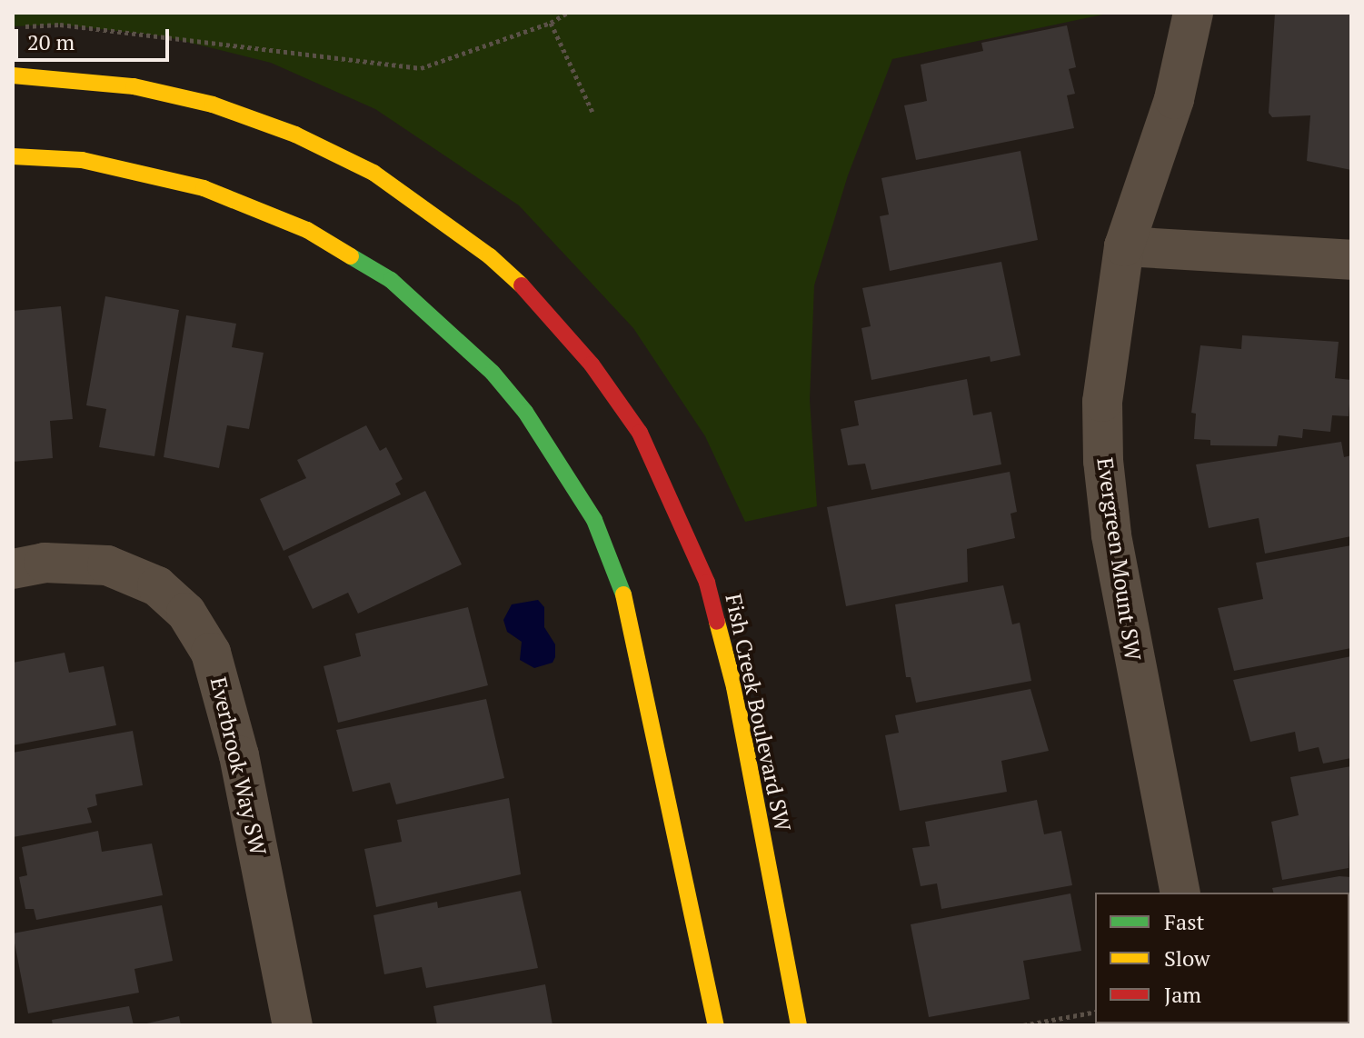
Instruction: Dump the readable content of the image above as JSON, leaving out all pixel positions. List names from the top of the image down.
{
  "streets": {
    "main road": ["Fish Creek Boulevard SW"],
    "street": ["Evergreen Mount SW", "Everbrook Way SW"]
  },
  "legend": ["Fast", "Slow", "Jam"],
  "scale_bar": "20 m"
}
